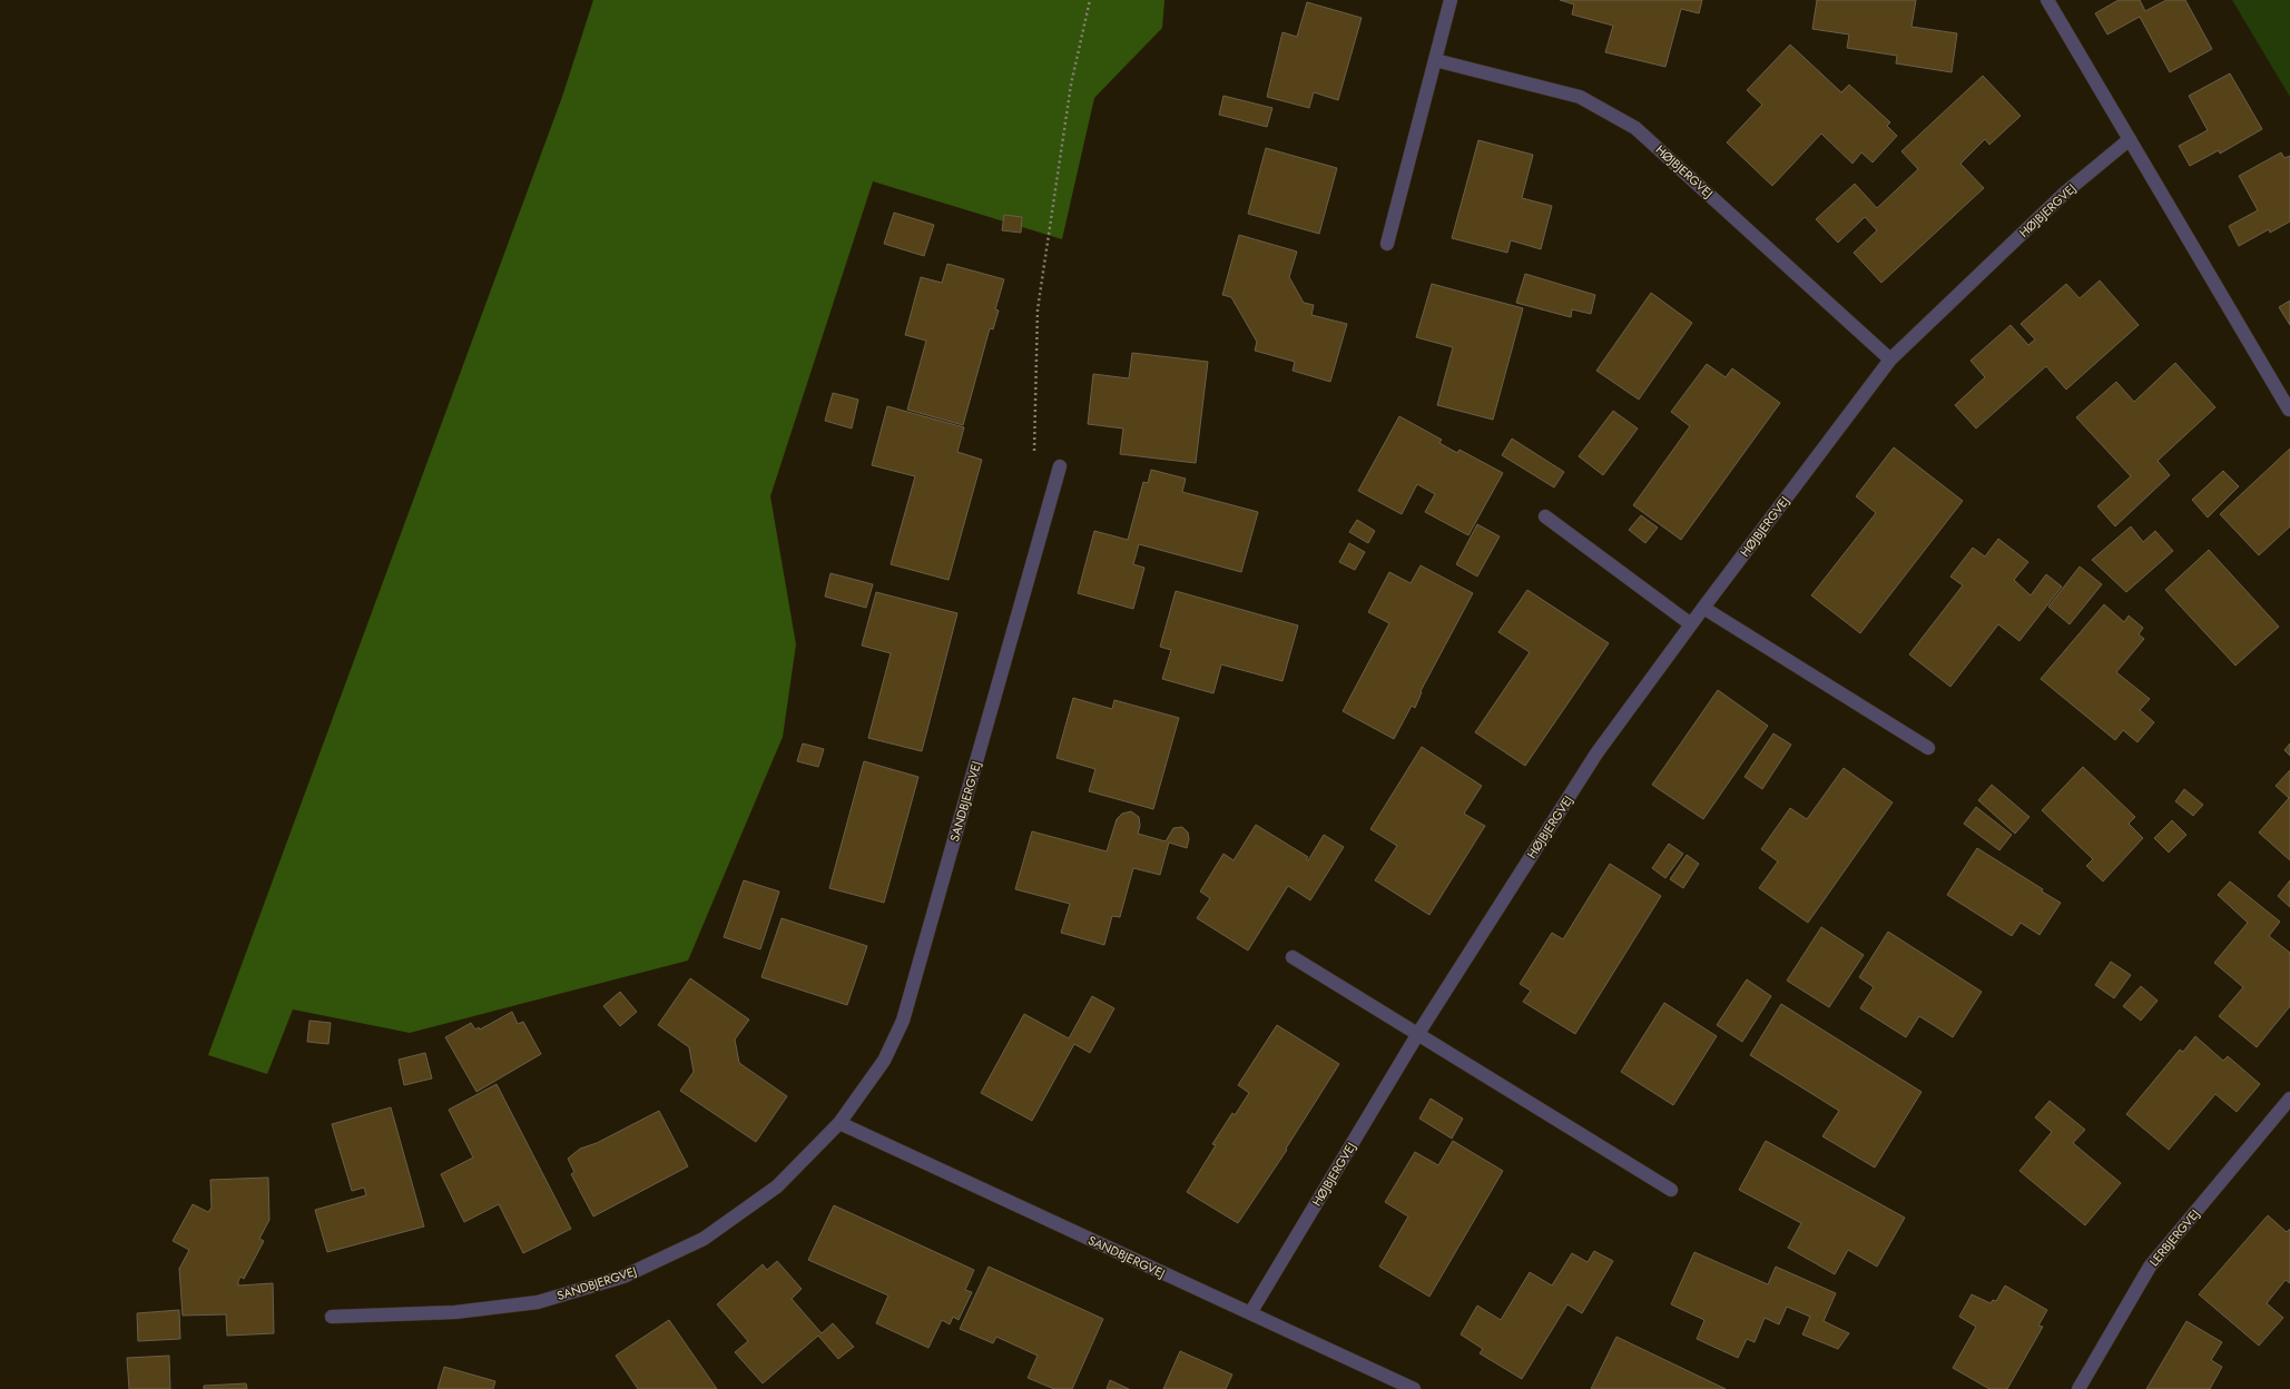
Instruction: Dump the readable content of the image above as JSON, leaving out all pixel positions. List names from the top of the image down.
{
  "streets": {
    "street": ["HØJBJERGVEJ", "SANDBJERGVEJ", "LERBJERGVEJ"]
  },
  "crossings": [
    ["HØJBJERGVEJ", "SANDBJERGVEJ"]
  ]
}
